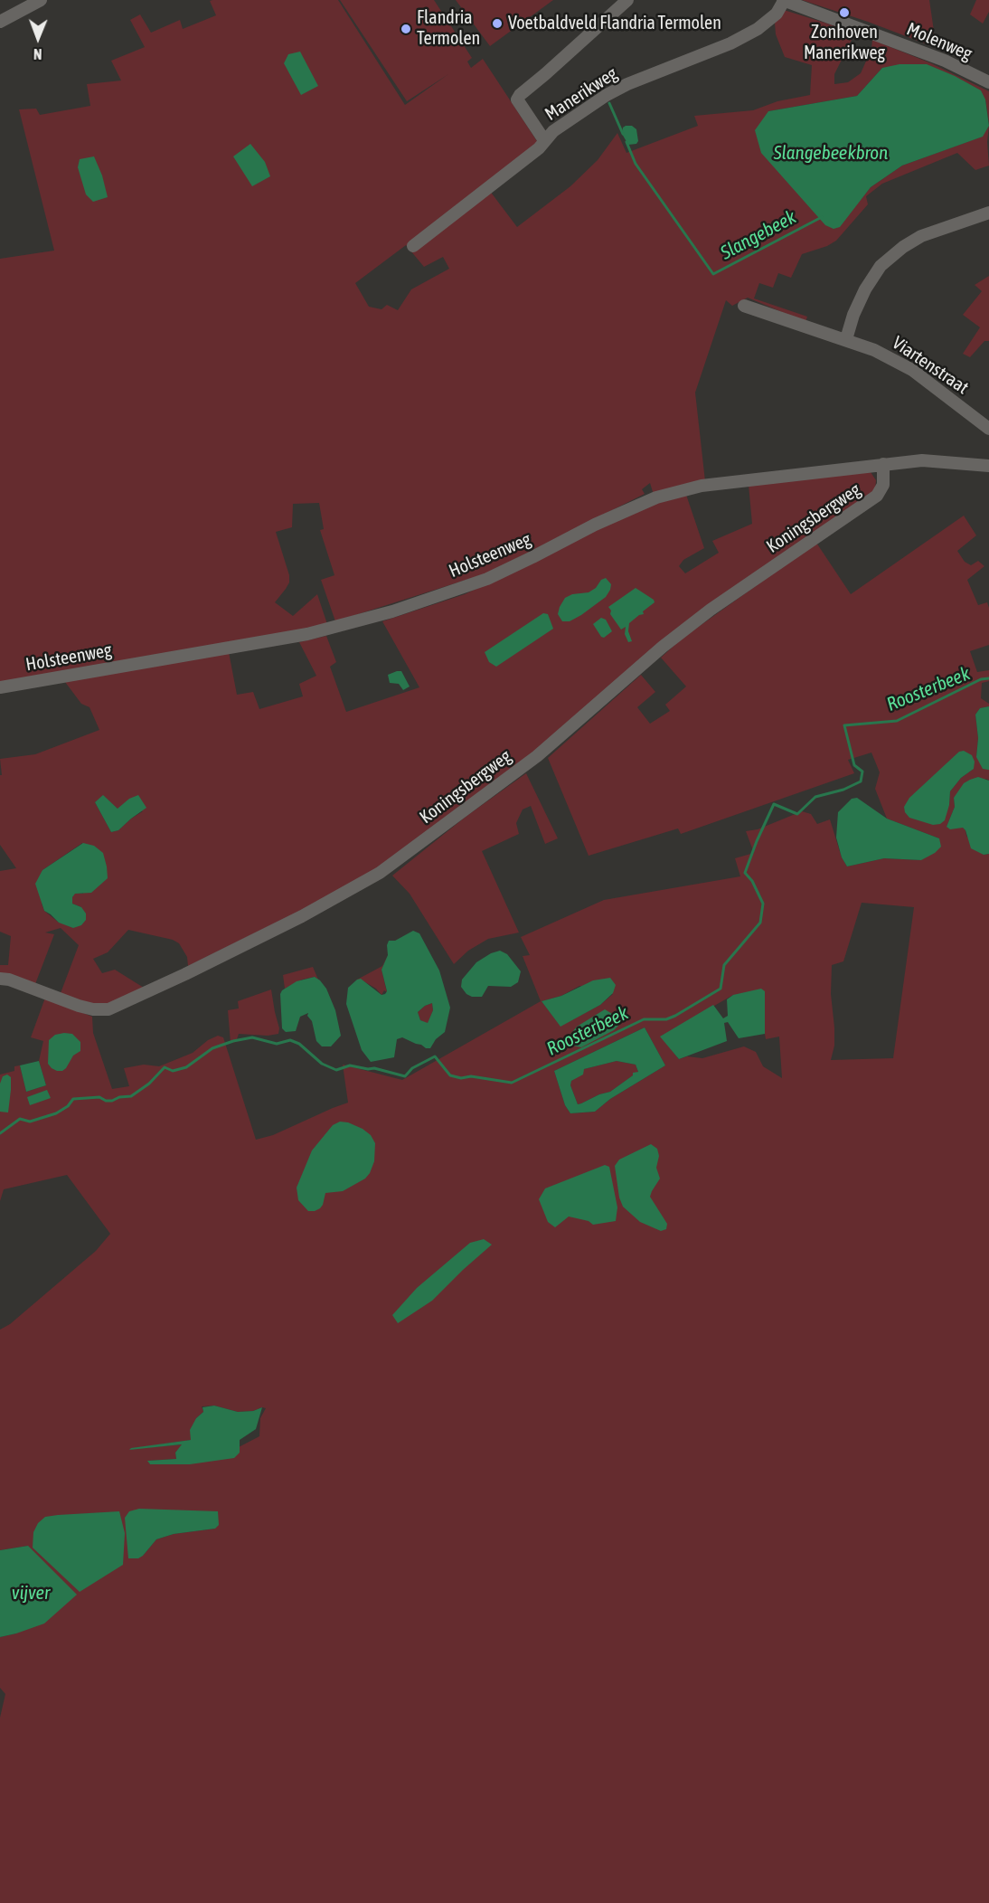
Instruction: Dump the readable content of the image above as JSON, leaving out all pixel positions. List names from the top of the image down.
{
  "streets": {
    "street": [
      "Molenweg",
      "Manerikweg",
      "Viartenstraat",
      "Koningsbergweg",
      "Holsteenweg"
    ]
  },
  "crossings": [
    ["Molenweg", "Manerikweg"],
    ["Koningsbergweg", "Holsteenweg"]
  ],
  "water": [
    "Slangebeekbron",
    "Slangebeek",
    "Roosterbeek",
    "vijver"
  ],
  "places": ["Zonhoven Manerikweg", "Voetbaldveld Flandria Termolen", "Flandria Termolen"],
  "north": "bottom"
}
